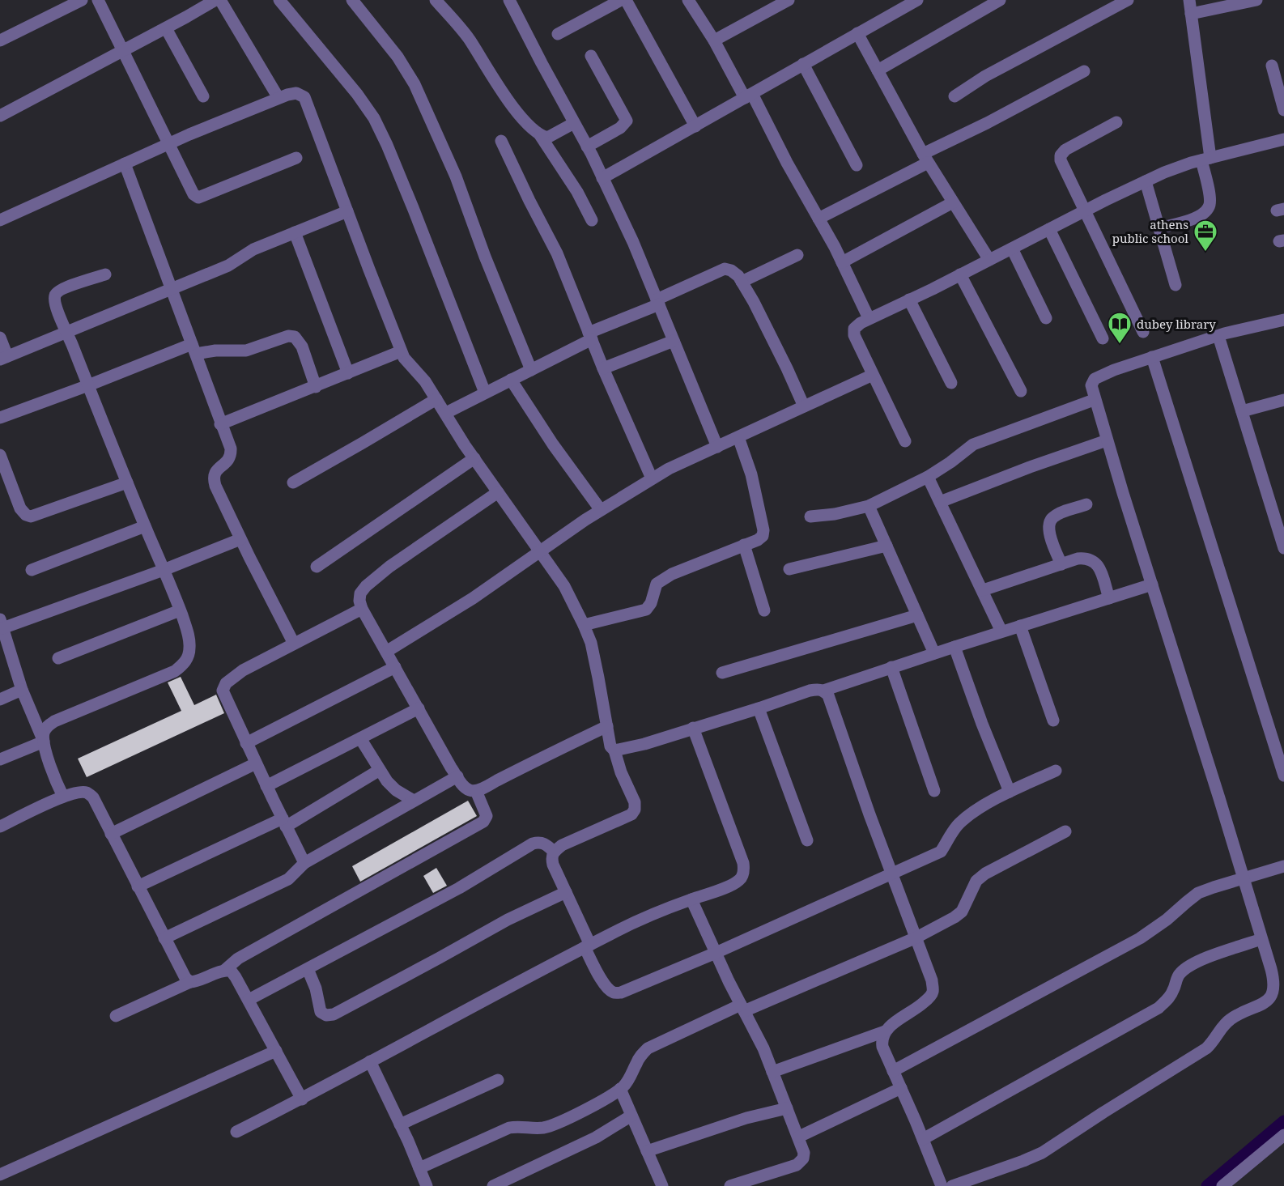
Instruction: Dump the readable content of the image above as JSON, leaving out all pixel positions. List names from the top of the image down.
{
  "places": {
    "office": ["athens public school"],
    "library": ["dubey library"]
  }
}
